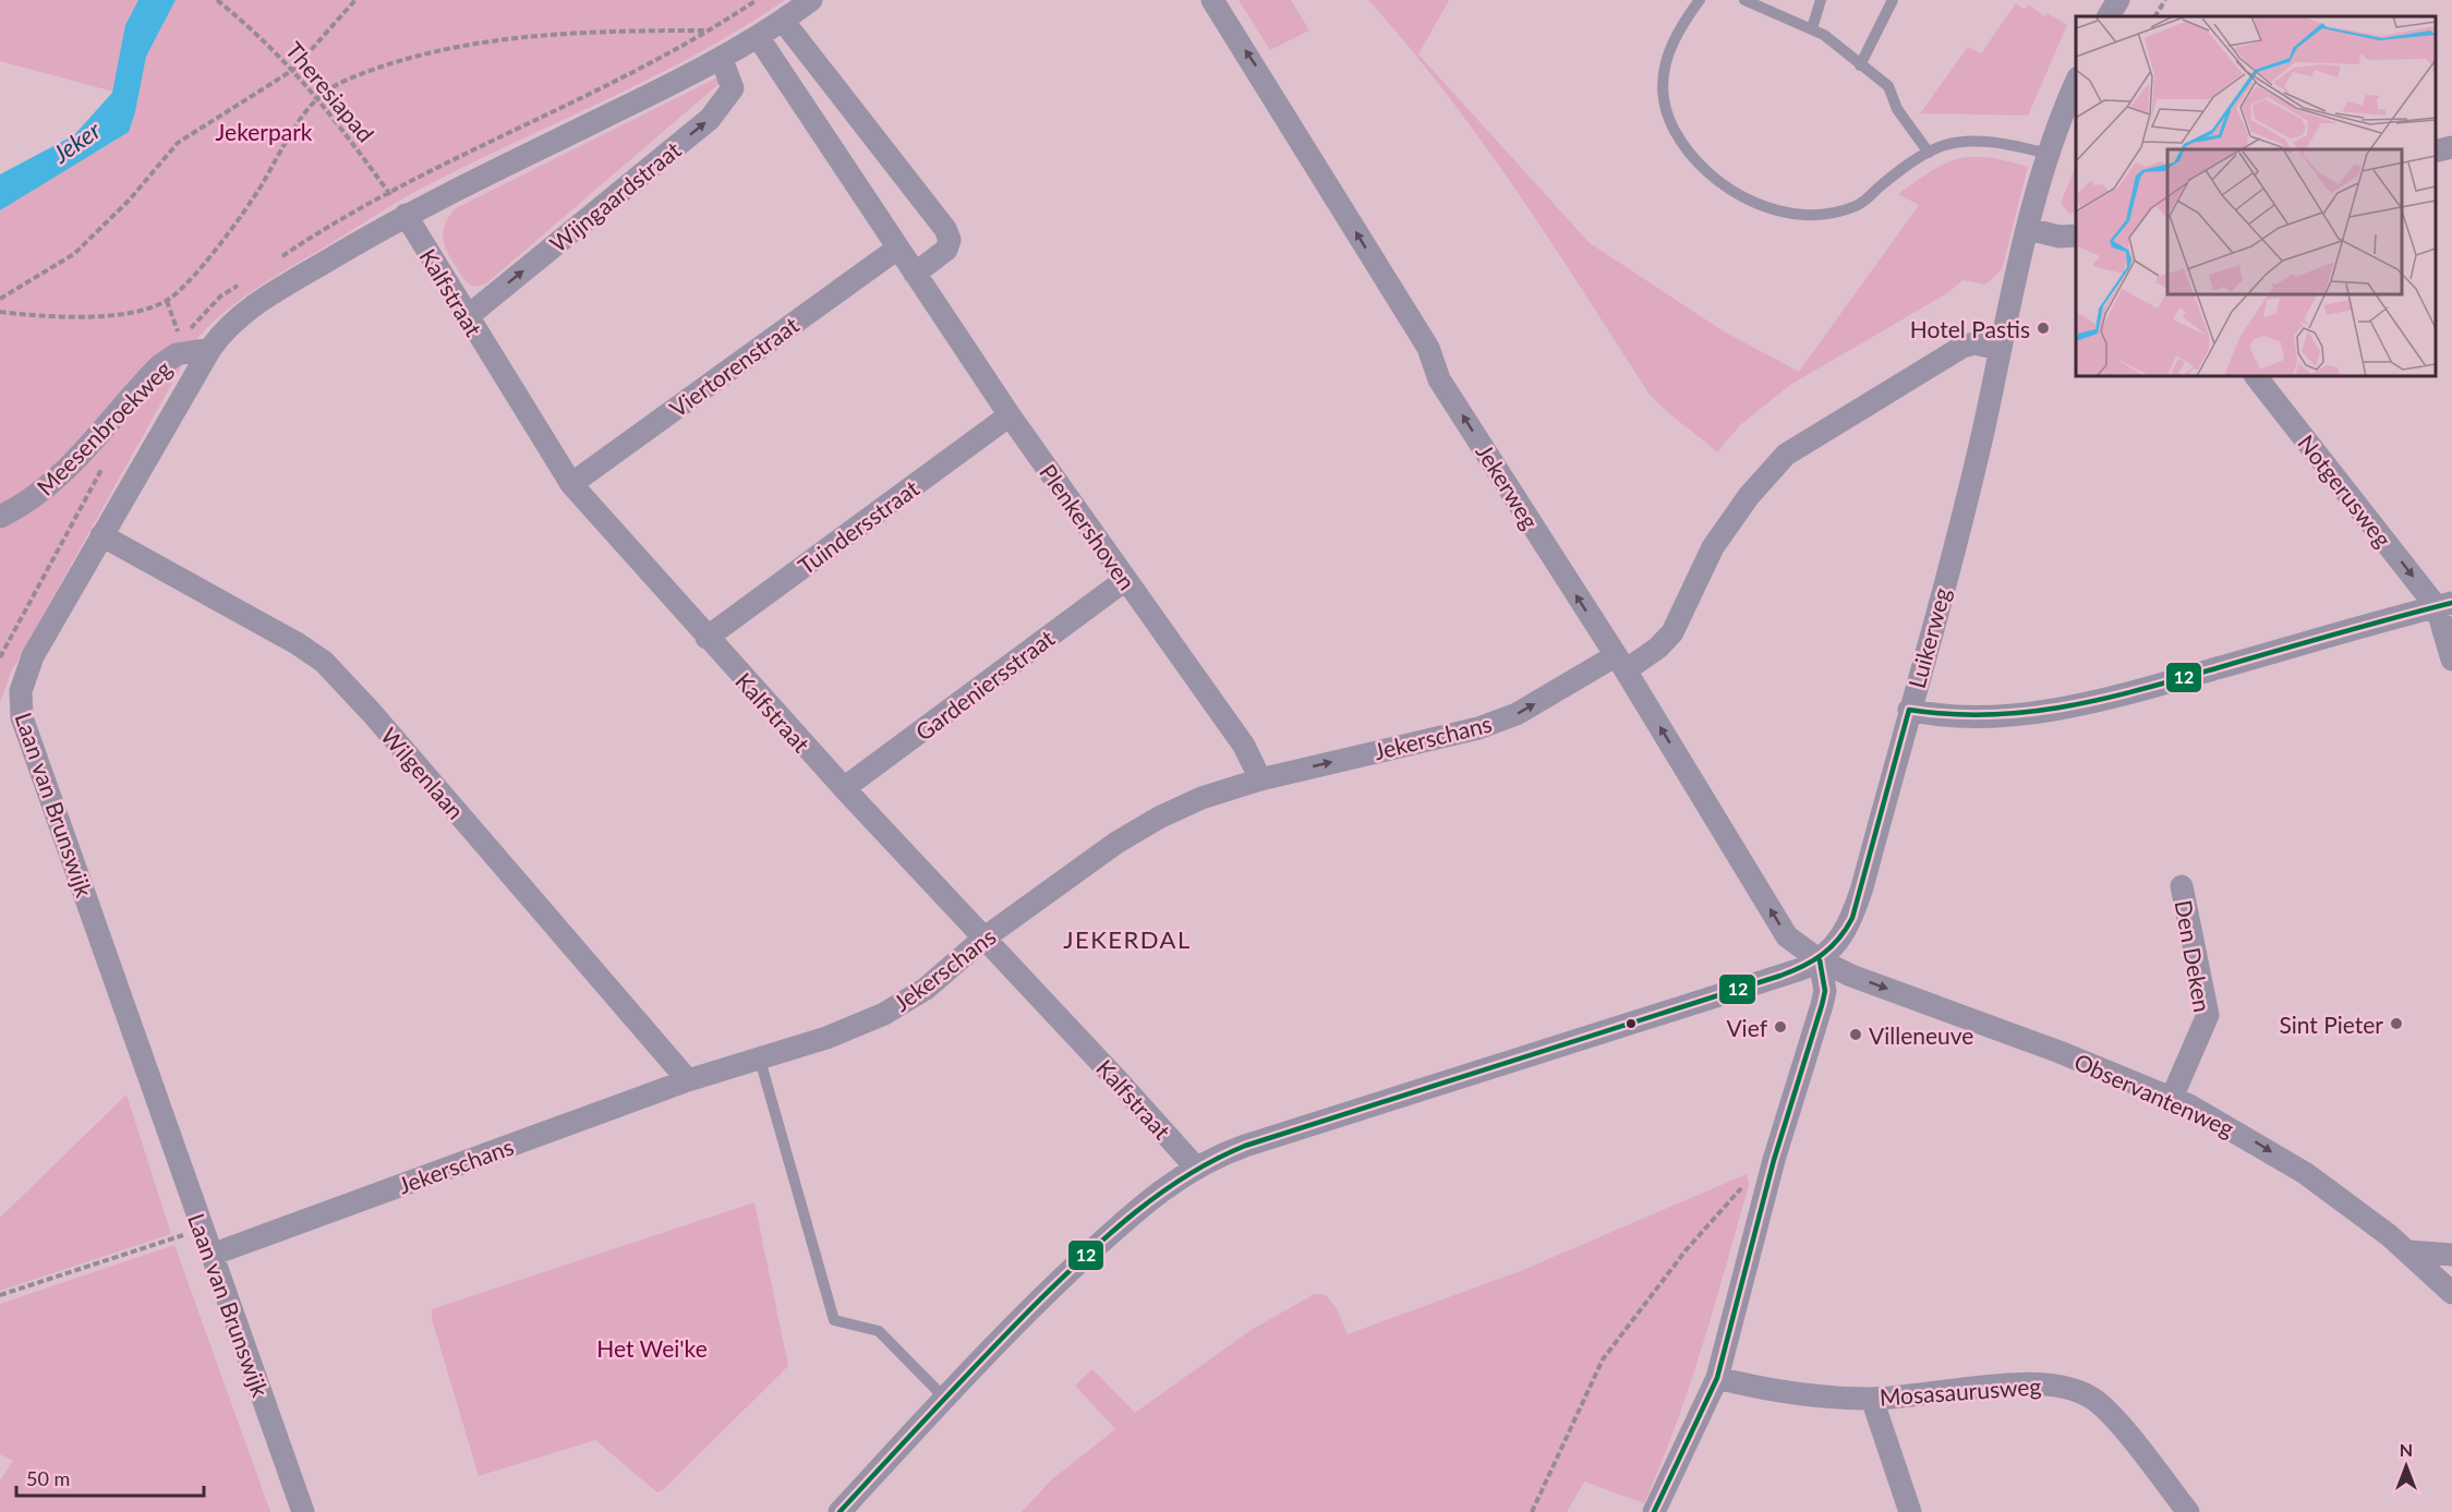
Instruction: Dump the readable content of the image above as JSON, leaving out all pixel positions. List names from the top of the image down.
{
  "streets": {
    "street": [
      "Wijngaardstraat",
      "Kalfstraat",
      "Viertorenstraat",
      "Meesenbroekweg",
      "Jekerweg",
      "Notgerusweg",
      "Tuindersstraat",
      "Plenkershoven",
      "Luikerweg",
      "Gardeniersstraat",
      "Jekerschans",
      "Wilgenlaan",
      "Laan van Brunswijk",
      "Den Deken",
      "Observantenweg",
      "Mosasaurusweg"
    ],
    "path": ["Theresiapad"]
  },
  "crossings": [
    ["Theresiapad", "Kalfstraat"],
    ["Theresiapad", "Laan van Brunswijk"],
    ["Wijngaardstraat", "Kalfstraat"],
    ["Kalfstraat", "Viertorenstraat"],
    ["Kalfstraat", "Tuindersstraat"],
    ["Kalfstraat", "Gardeniersstraat"],
    ["Kalfstraat", "Jekerschans"],
    ["Kalfstraat", "Laan van Brunswijk"],
    ["Viertorenstraat", "Plenkershoven"],
    ["Meesenbroekweg", "Laan van Brunswijk"],
    ["Jekerweg", "Luikerweg"],
    ["Jekerweg", "Jekerschans"],
    ["Jekerweg", "Observantenweg"],
    ["Tuindersstraat", "Plenkershoven"],
    ["Plenkershoven", "Gardeniersstraat"],
    ["Plenkershoven", "Jekerschans"],
    ["Luikerweg", "Jekerschans"],
    ["Luikerweg", "Observantenweg"],
    ["Jekerschans", "Wilgenlaan"],
    ["Jekerschans", "Laan van Brunswijk"],
    ["Wilgenlaan", "Laan van Brunswijk"],
    ["Den Deken", "Observantenweg"]
  ],
  "one_way": ["Jekerweg", "Notgerusweg", "Observantenweg"],
  "districts": ["JEKERDAL"],
  "water": ["Jeker"],
  "parks": ["Jekerpark", "Het Wei'ke"],
  "places": [
    "Hotel Pastis",
    "Sint Pieter",
    "Vief",
    "Villeneuve"
  ],
  "lines": ["transit line 12"],
  "scale_bar": "50 m",
  "north": "top"
}
